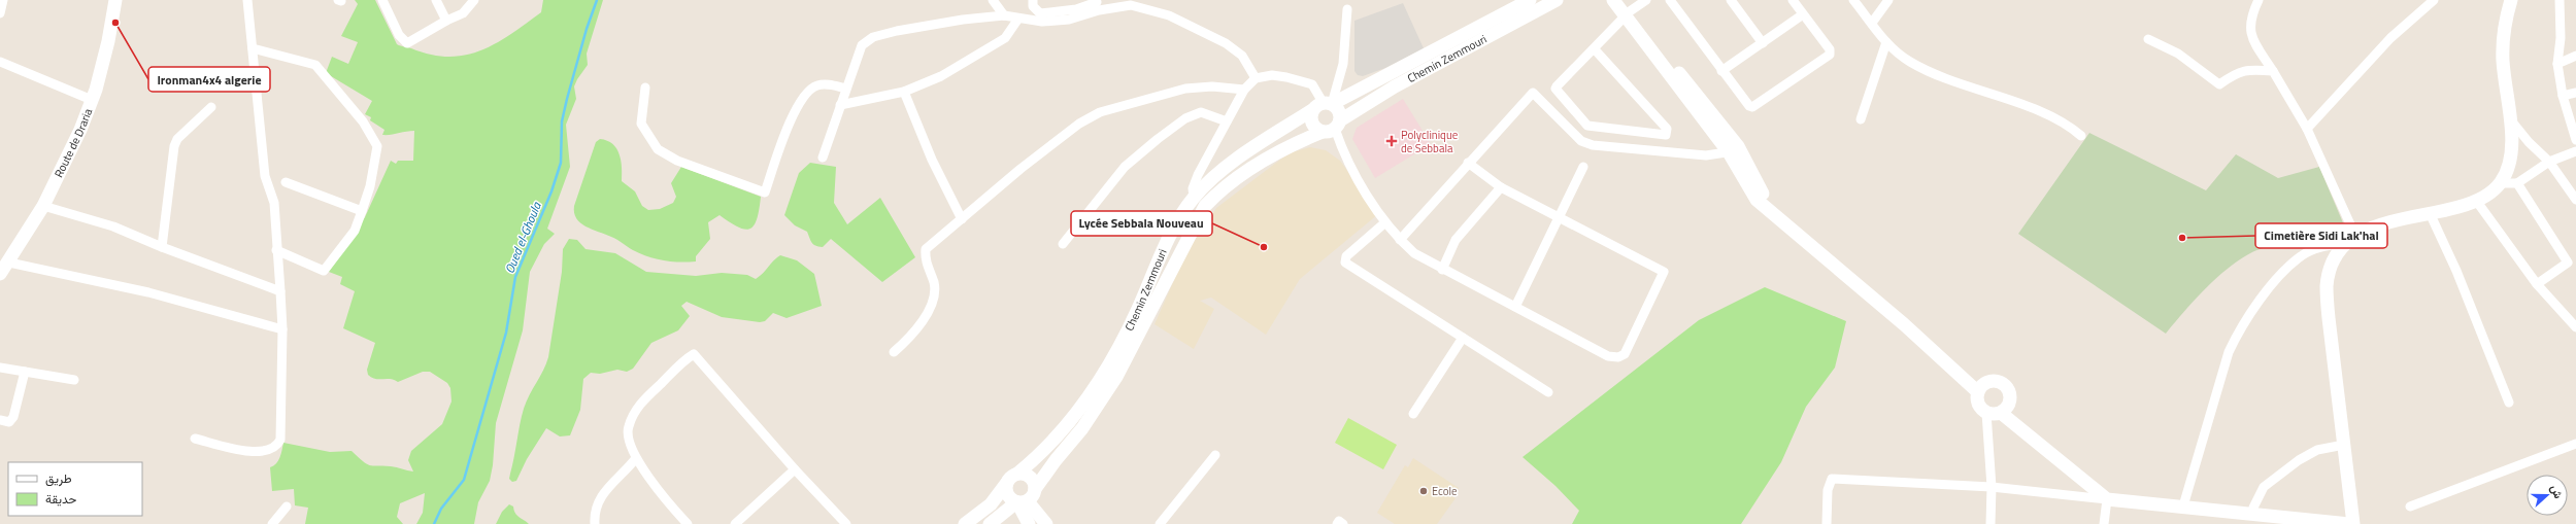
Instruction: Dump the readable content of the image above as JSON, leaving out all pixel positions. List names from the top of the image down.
{
  "streets": {
    "main road": ["Chemin Zemmouri", "Route de Draria"]
  },
  "water": ["Oued el-Ghoula"],
  "places": {
    "other": [
      "Ironman4x4 algerie",
      "Cimetière Sidi Lak'hal",
      "Lycée Sebbala Nouveau",
      "Ecole"
    ],
    "health": ["Polyclinique de Sebbala"]
  },
  "legend": ["طريق", "حديقة"],
  "north": "right"
}
